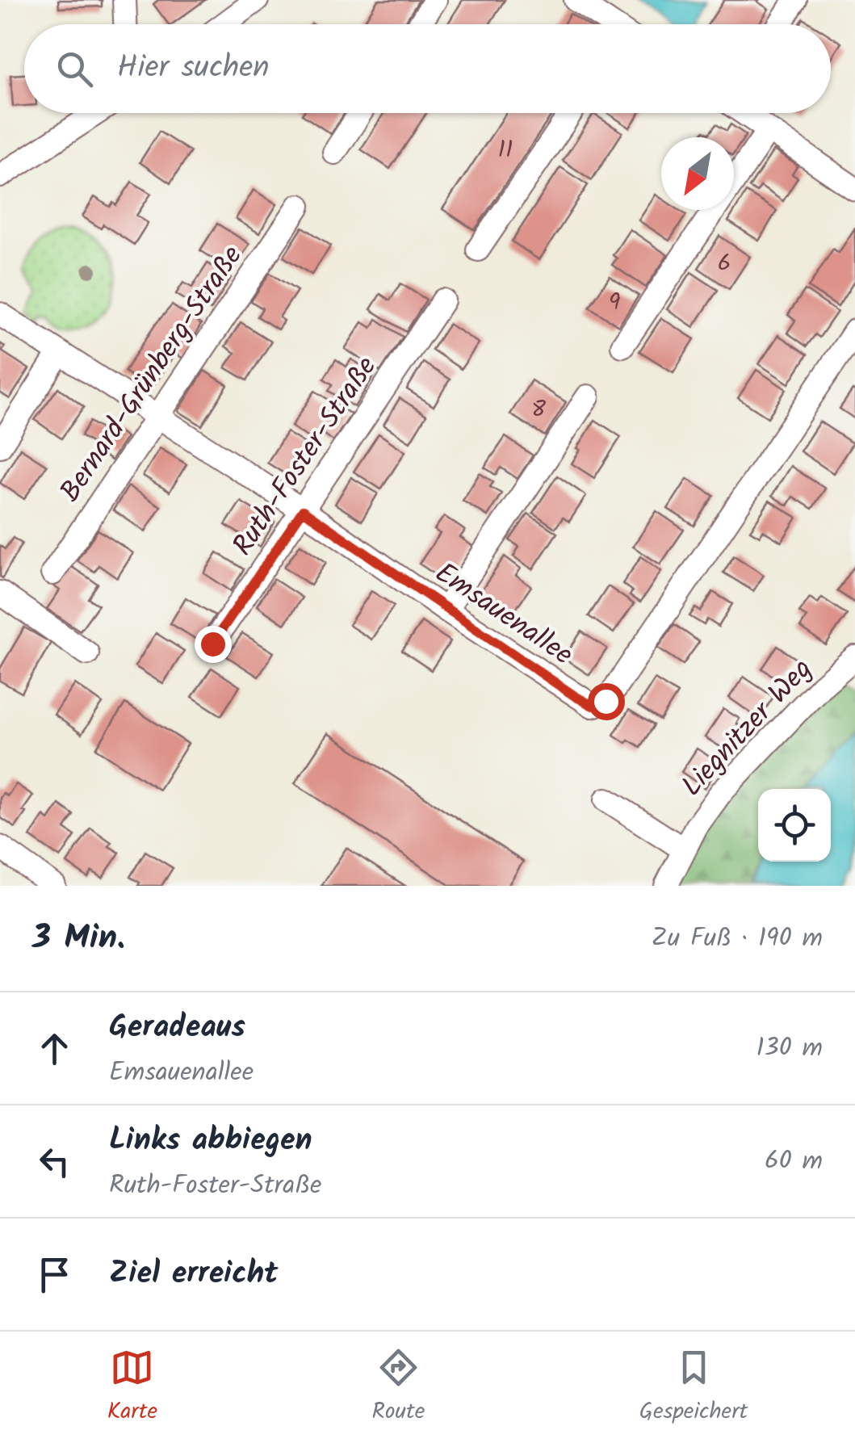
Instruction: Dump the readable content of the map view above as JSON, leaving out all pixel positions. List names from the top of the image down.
{
  "streets": {
    "street": [
      "Bernard-Grünberg-Straße",
      "Ruth-Foster-Straße",
      "Emsauenallee",
      "Liegnitzer Weg"
    ]
  },
  "crossings": [
    ["Bernard-Grünberg-Straße", "Emsauenallee"],
    ["Ruth-Foster-Straße", "Emsauenallee"]
  ],
  "house_numbers": [
    "11",
    "6",
    "9",
    "8"
  ],
  "north": "bottom left",
  "page": {
    "search": "Hier suchen",
    "heading": ["3 Min.", "Zu Fuß · 190 m"],
    "list": [
      ["Geradeaus", "Emsauenallee", "130 m"],
      ["Links abbiegen", "Ruth-Foster-Straße", "60 m"],
      "Ziel erreicht"
    ],
    "nav": ["Karte", "Route", "Gespeichert"]
  }
}
